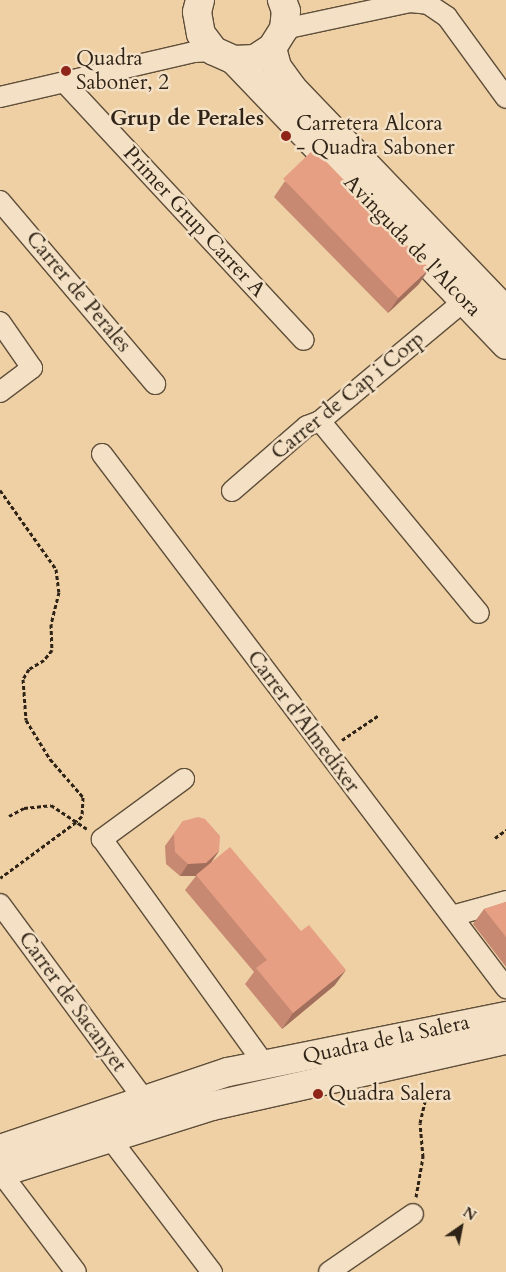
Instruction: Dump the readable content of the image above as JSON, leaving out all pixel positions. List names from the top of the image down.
{
  "streets": {
    "street": [
      "Primer Grup Carrer A",
      "Avinguda de l'Alcora",
      "Carrer de Perales",
      "Carrer de Cap i Corp",
      "Carrer d'Almedíxer",
      "Carrer de Sacanyet",
      "Quadra de la Salera"
    ]
  },
  "crossings": [
    ["Avinguda de l'Alcora", "Carrer de Cap i Corp"],
    ["Carrer de Sacanyet", "Quadra de la Salera"]
  ],
  "districts": ["Grup de Perales"],
  "places": ["Quadra Saboner, 2", "Carretera Alcora - Quadra Saboner", "Quadra Salera"],
  "north": "top right"
}
